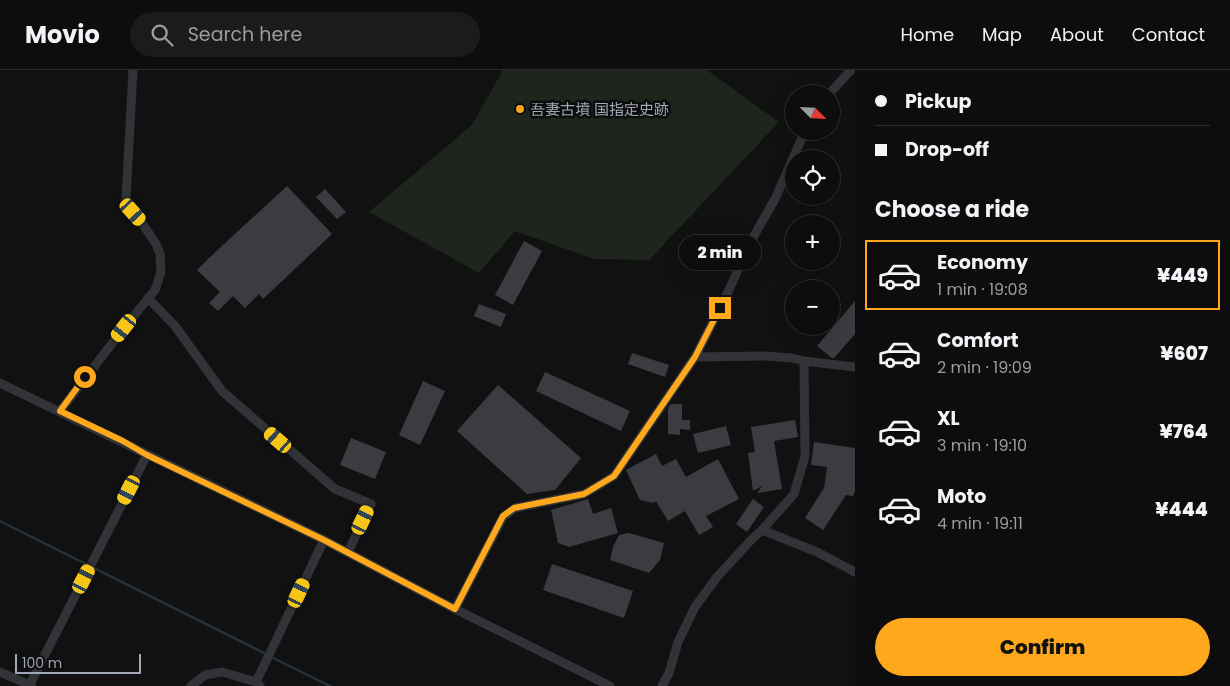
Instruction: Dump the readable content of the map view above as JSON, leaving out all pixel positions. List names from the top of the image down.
{
  "places": ["吾妻古墳 国指定史跡"],
  "scale_bar": "100 m",
  "north": "bottom right",
  "page": {
    "header": "Movio",
    "search": "Search here",
    "nav": [
      "Home",
      "Map",
      "About",
      "Contact"
    ],
    "banner": ["Pickup", "Drop-off"],
    "map_buttons": ["+", "−"],
    "heading": "Choose a ride",
    "bubble": "2 min",
    "list": [
      {
        "name": "Economy",
        "note": "1 min · 19:08",
        "value": "¥449"
      },
      {
        "name": "Comfort",
        "note": "2 min · 19:09",
        "value": "¥607"
      },
      {
        "name": "XL",
        "note": "3 min · 19:10",
        "value": "¥764"
      },
      {
        "name": "Moto",
        "note": "4 min · 19:11",
        "value": "¥444"
      }
    ],
    "buttons": "Confirm",
    "scale": "100 m"
  }
}
